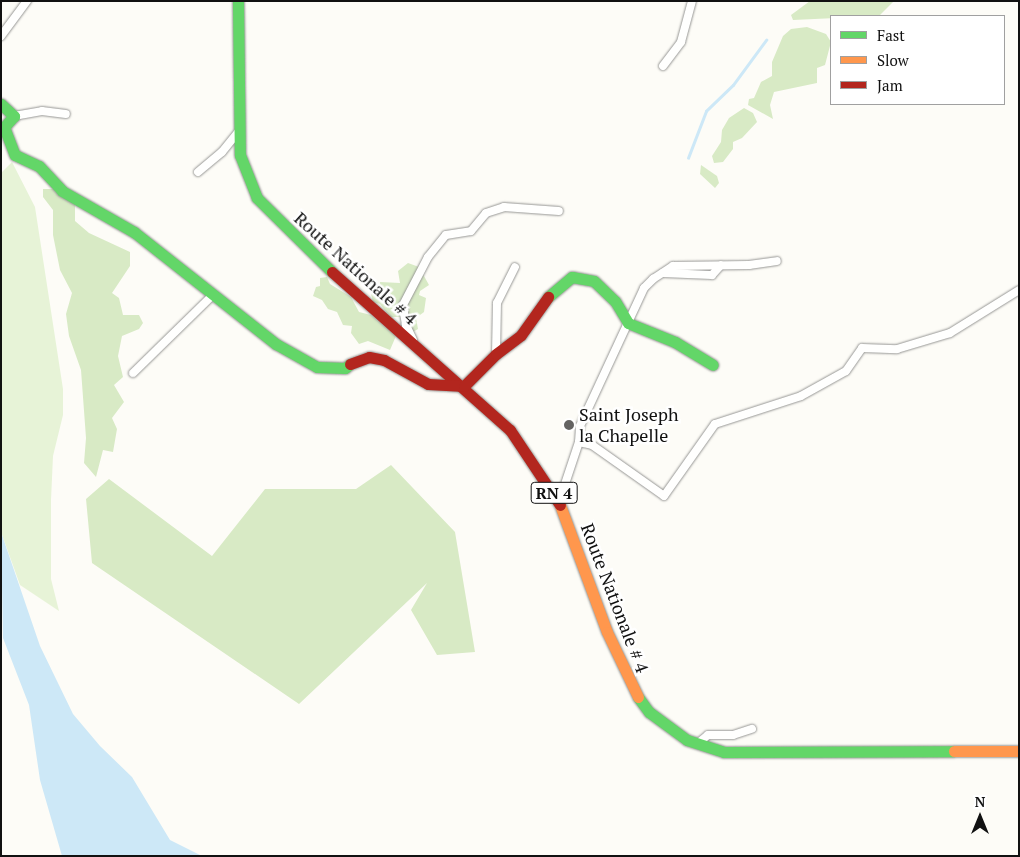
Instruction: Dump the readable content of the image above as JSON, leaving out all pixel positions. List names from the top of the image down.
{
  "streets": {
    "main road": ["Route Nationale # 4", "RN 4"]
  },
  "places": ["Saint Joseph la Chapelle"],
  "legend": ["Fast", "Slow", "Jam"],
  "north": "top"
}
